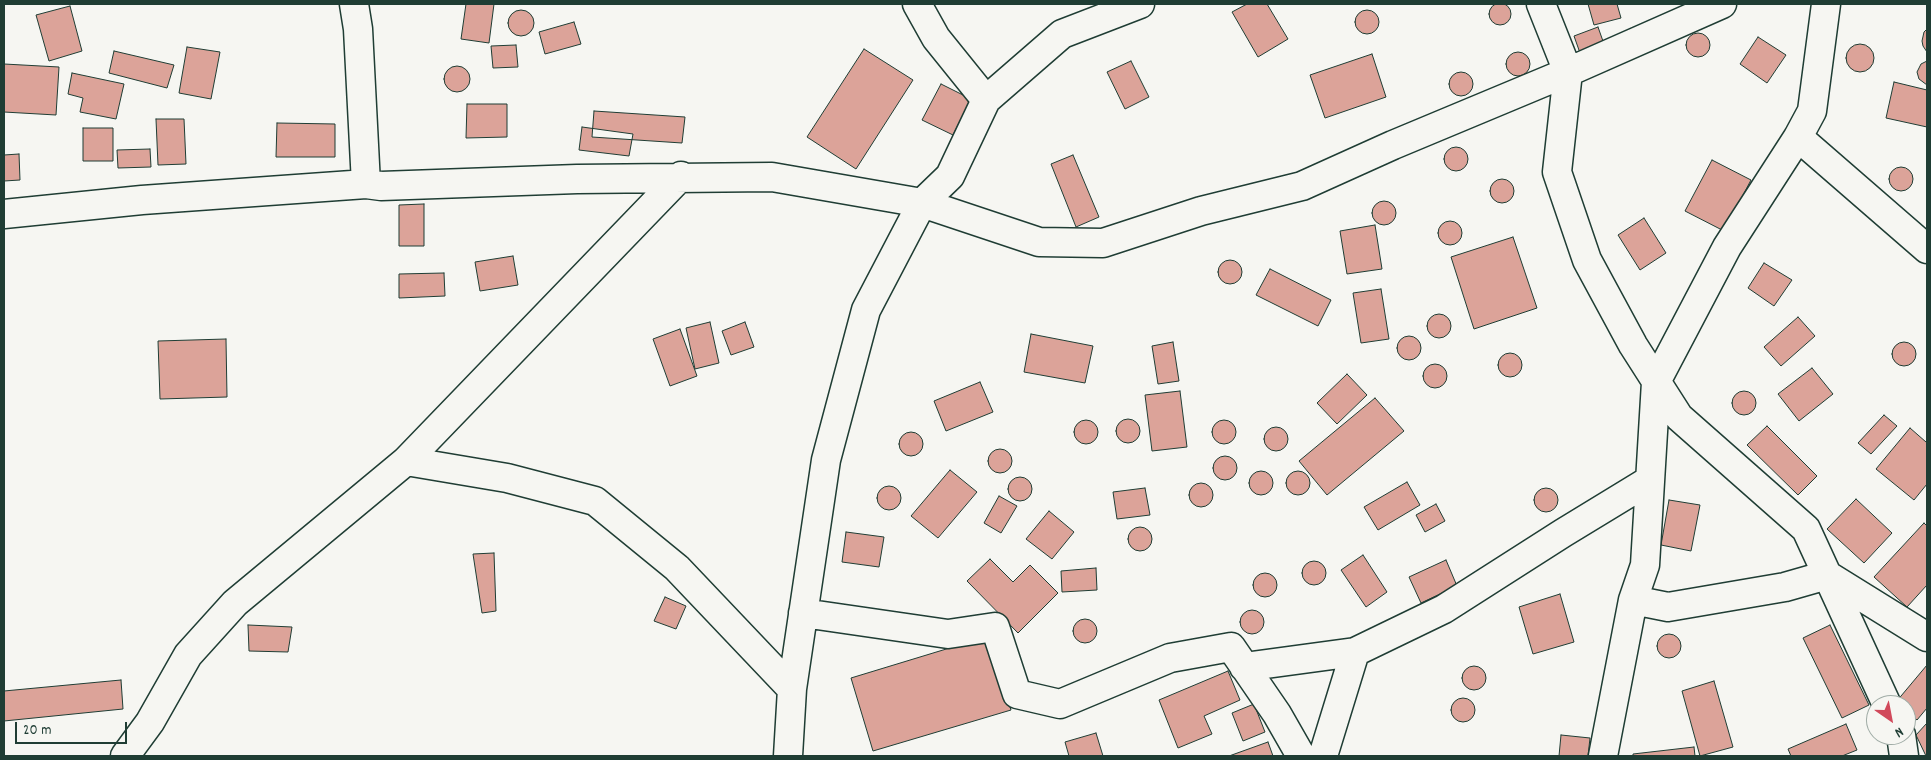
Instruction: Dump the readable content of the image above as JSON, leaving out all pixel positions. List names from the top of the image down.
{
  "scale_bar": "20 m",
  "north": "bottom right"
}
